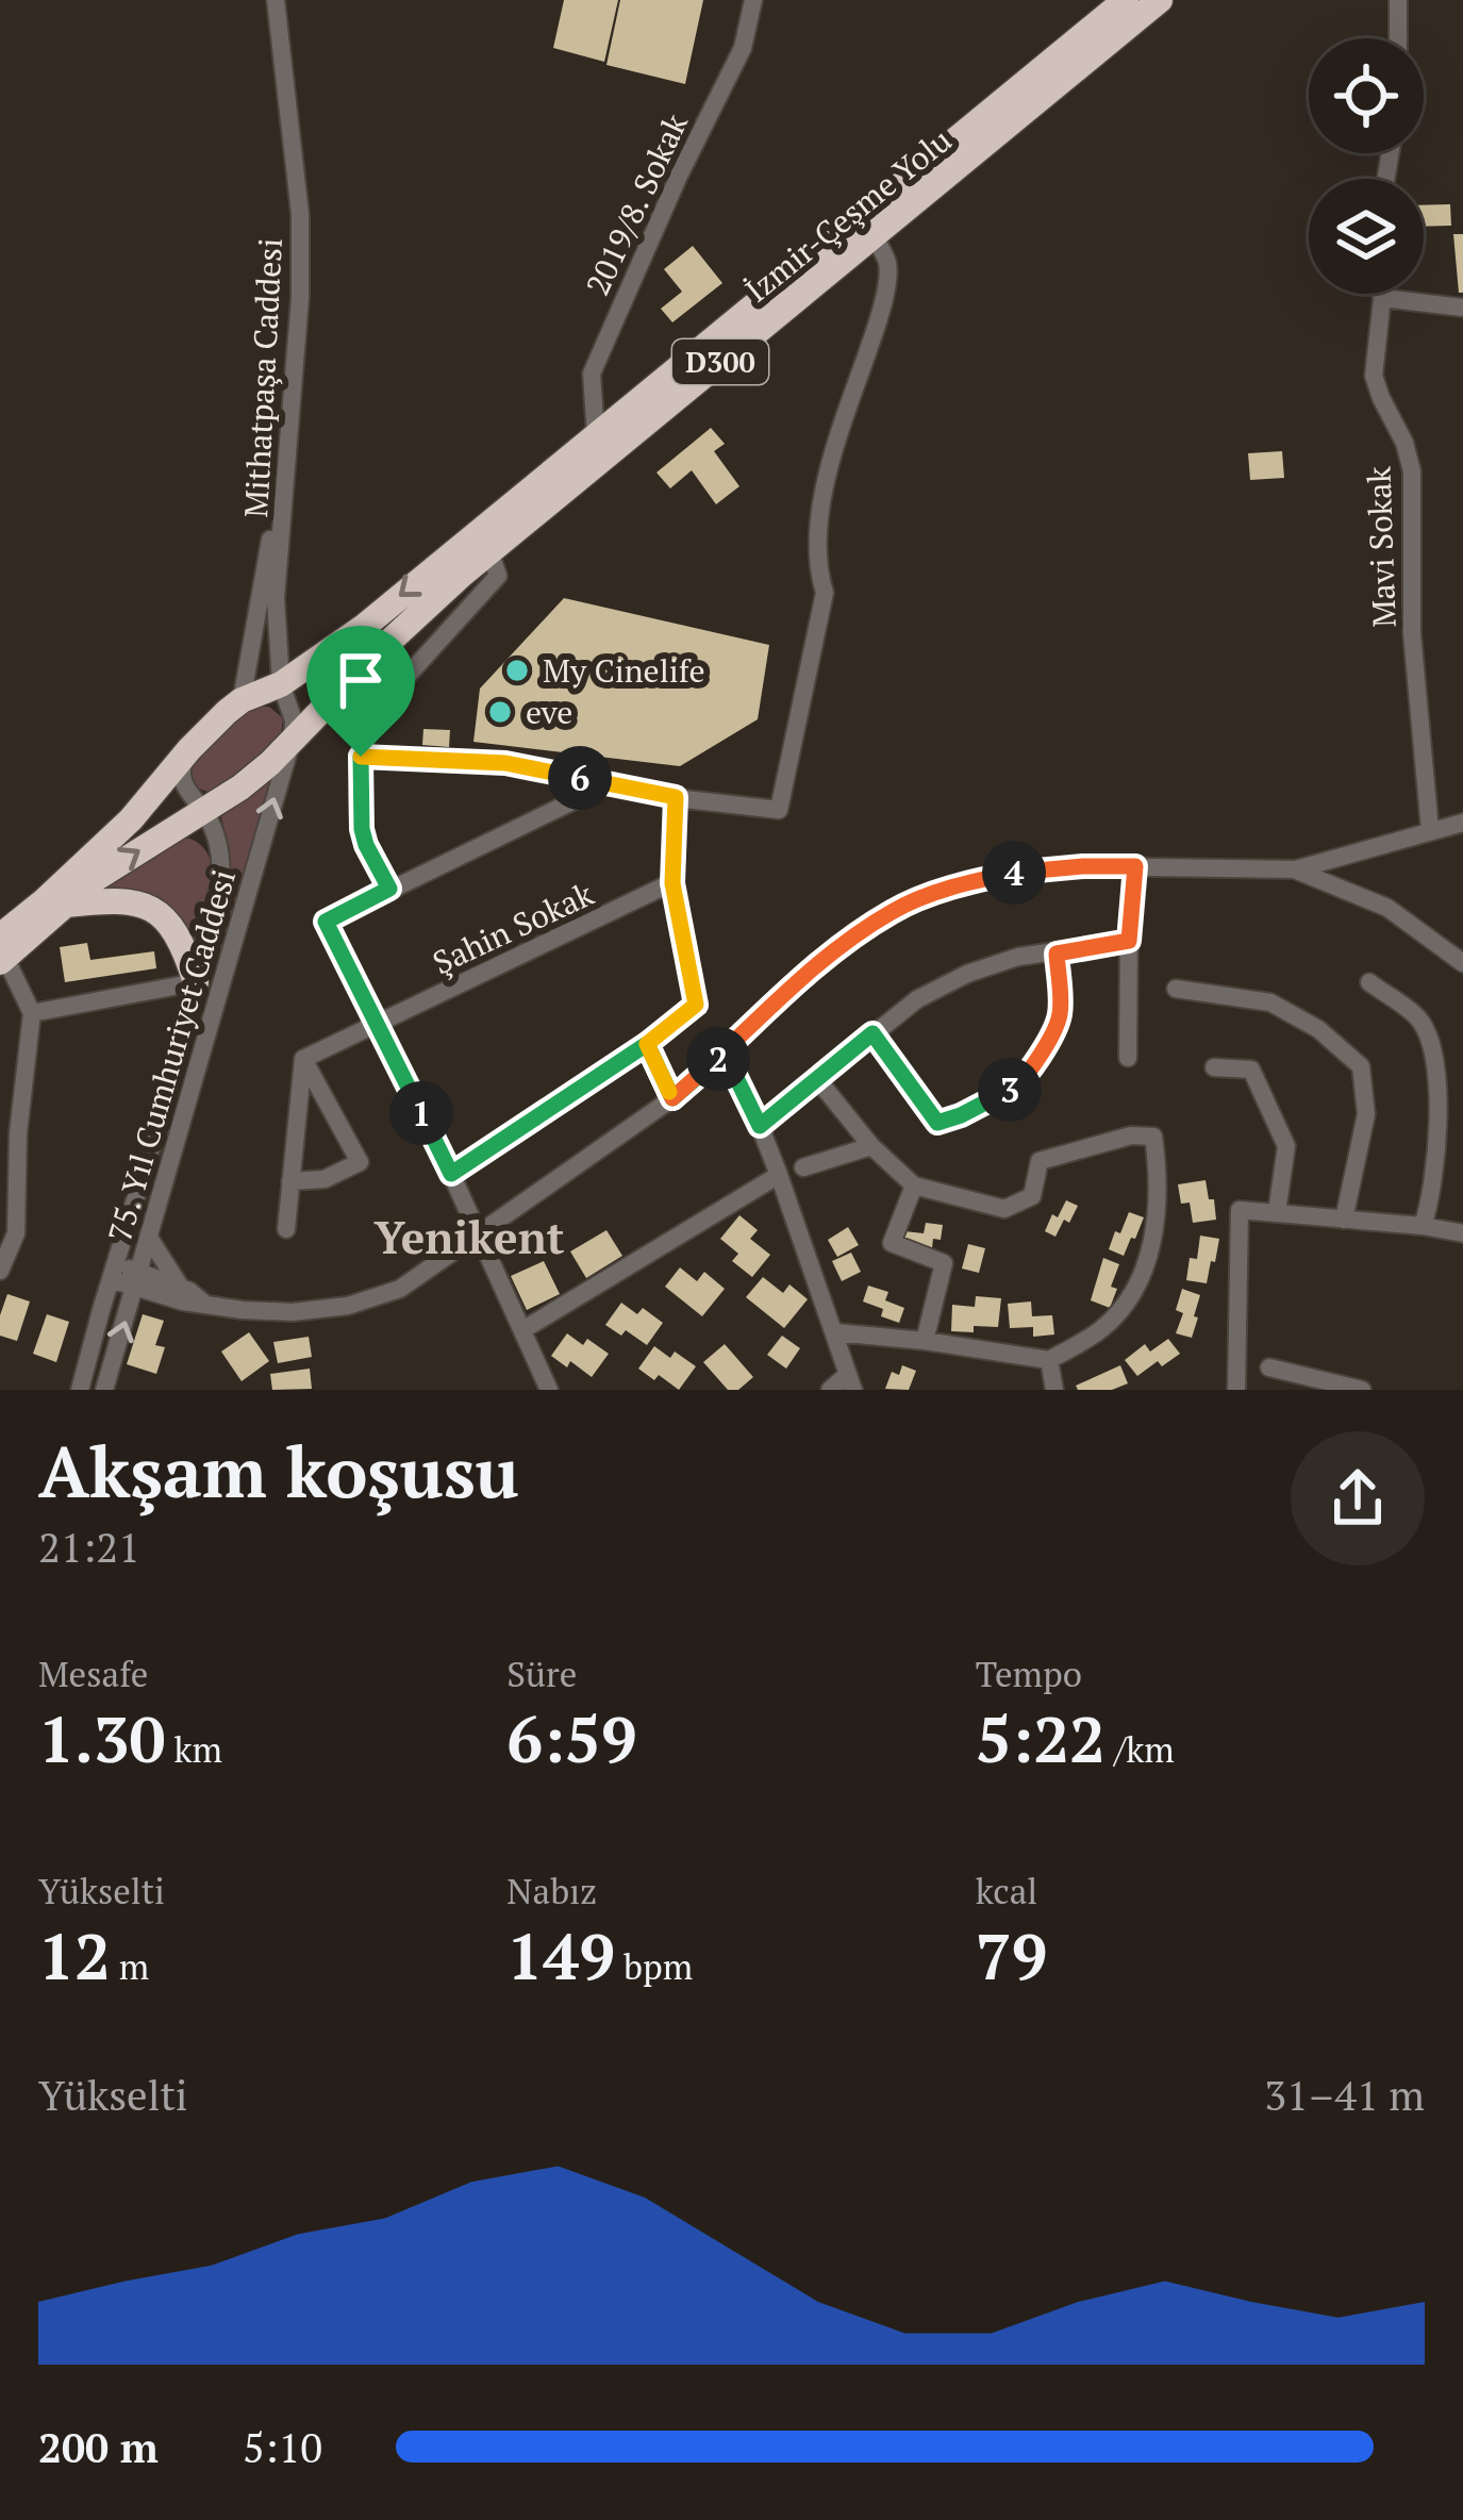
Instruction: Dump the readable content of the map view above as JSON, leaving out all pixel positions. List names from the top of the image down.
{
  "streets": {
    "highway": ["İzmir-Çeşme Yolu", "D300"],
    "street": [
      "2019/8. Sokak",
      "Mithatpaşa Caddesi",
      "Mavi Sokak",
      "Şahin Sokak",
      "75. Yıl Cumhuriyet Caddesi"
    ]
  },
  "crossings": [
    ["2019/8. Sokak", "İzmir-Çeşme Yolu"],
    ["İzmir-Çeşme Yolu", "D300"],
    ["İzmir-Çeşme Yolu", "Mithatpaşa Caddesi"],
    ["İzmir-Çeşme Yolu", "75. Yıl Cumhuriyet Caddesi"],
    ["D300", "Mithatpaşa Caddesi"],
    ["D300", "75. Yıl Cumhuriyet Caddesi"],
    ["Mithatpaşa Caddesi", "75. Yıl Cumhuriyet Caddesi"]
  ],
  "districts": ["Yenikent"],
  "places": ["My Cinelife", "eve"],
  "page": {
    "pins": [
      "6",
      "4",
      "2",
      "3",
      "1"
    ],
    "heading": ["Akşam koşusu", "21:21"],
    "stats": [
      ["Mesafe", "1.30 km"],
      ["Süre", "6:59"],
      ["Tempo", "5:22 /km"],
      ["Yükselti", "12 m"],
      ["Nabız", "149 bpm"],
      ["kcal", "79"]
    ],
    "chart": ["Yükselti", "31–41 m"],
    "list": [
      {
        "name": "200 m",
        "note": "5:10"
      }
    ]
  }
}
